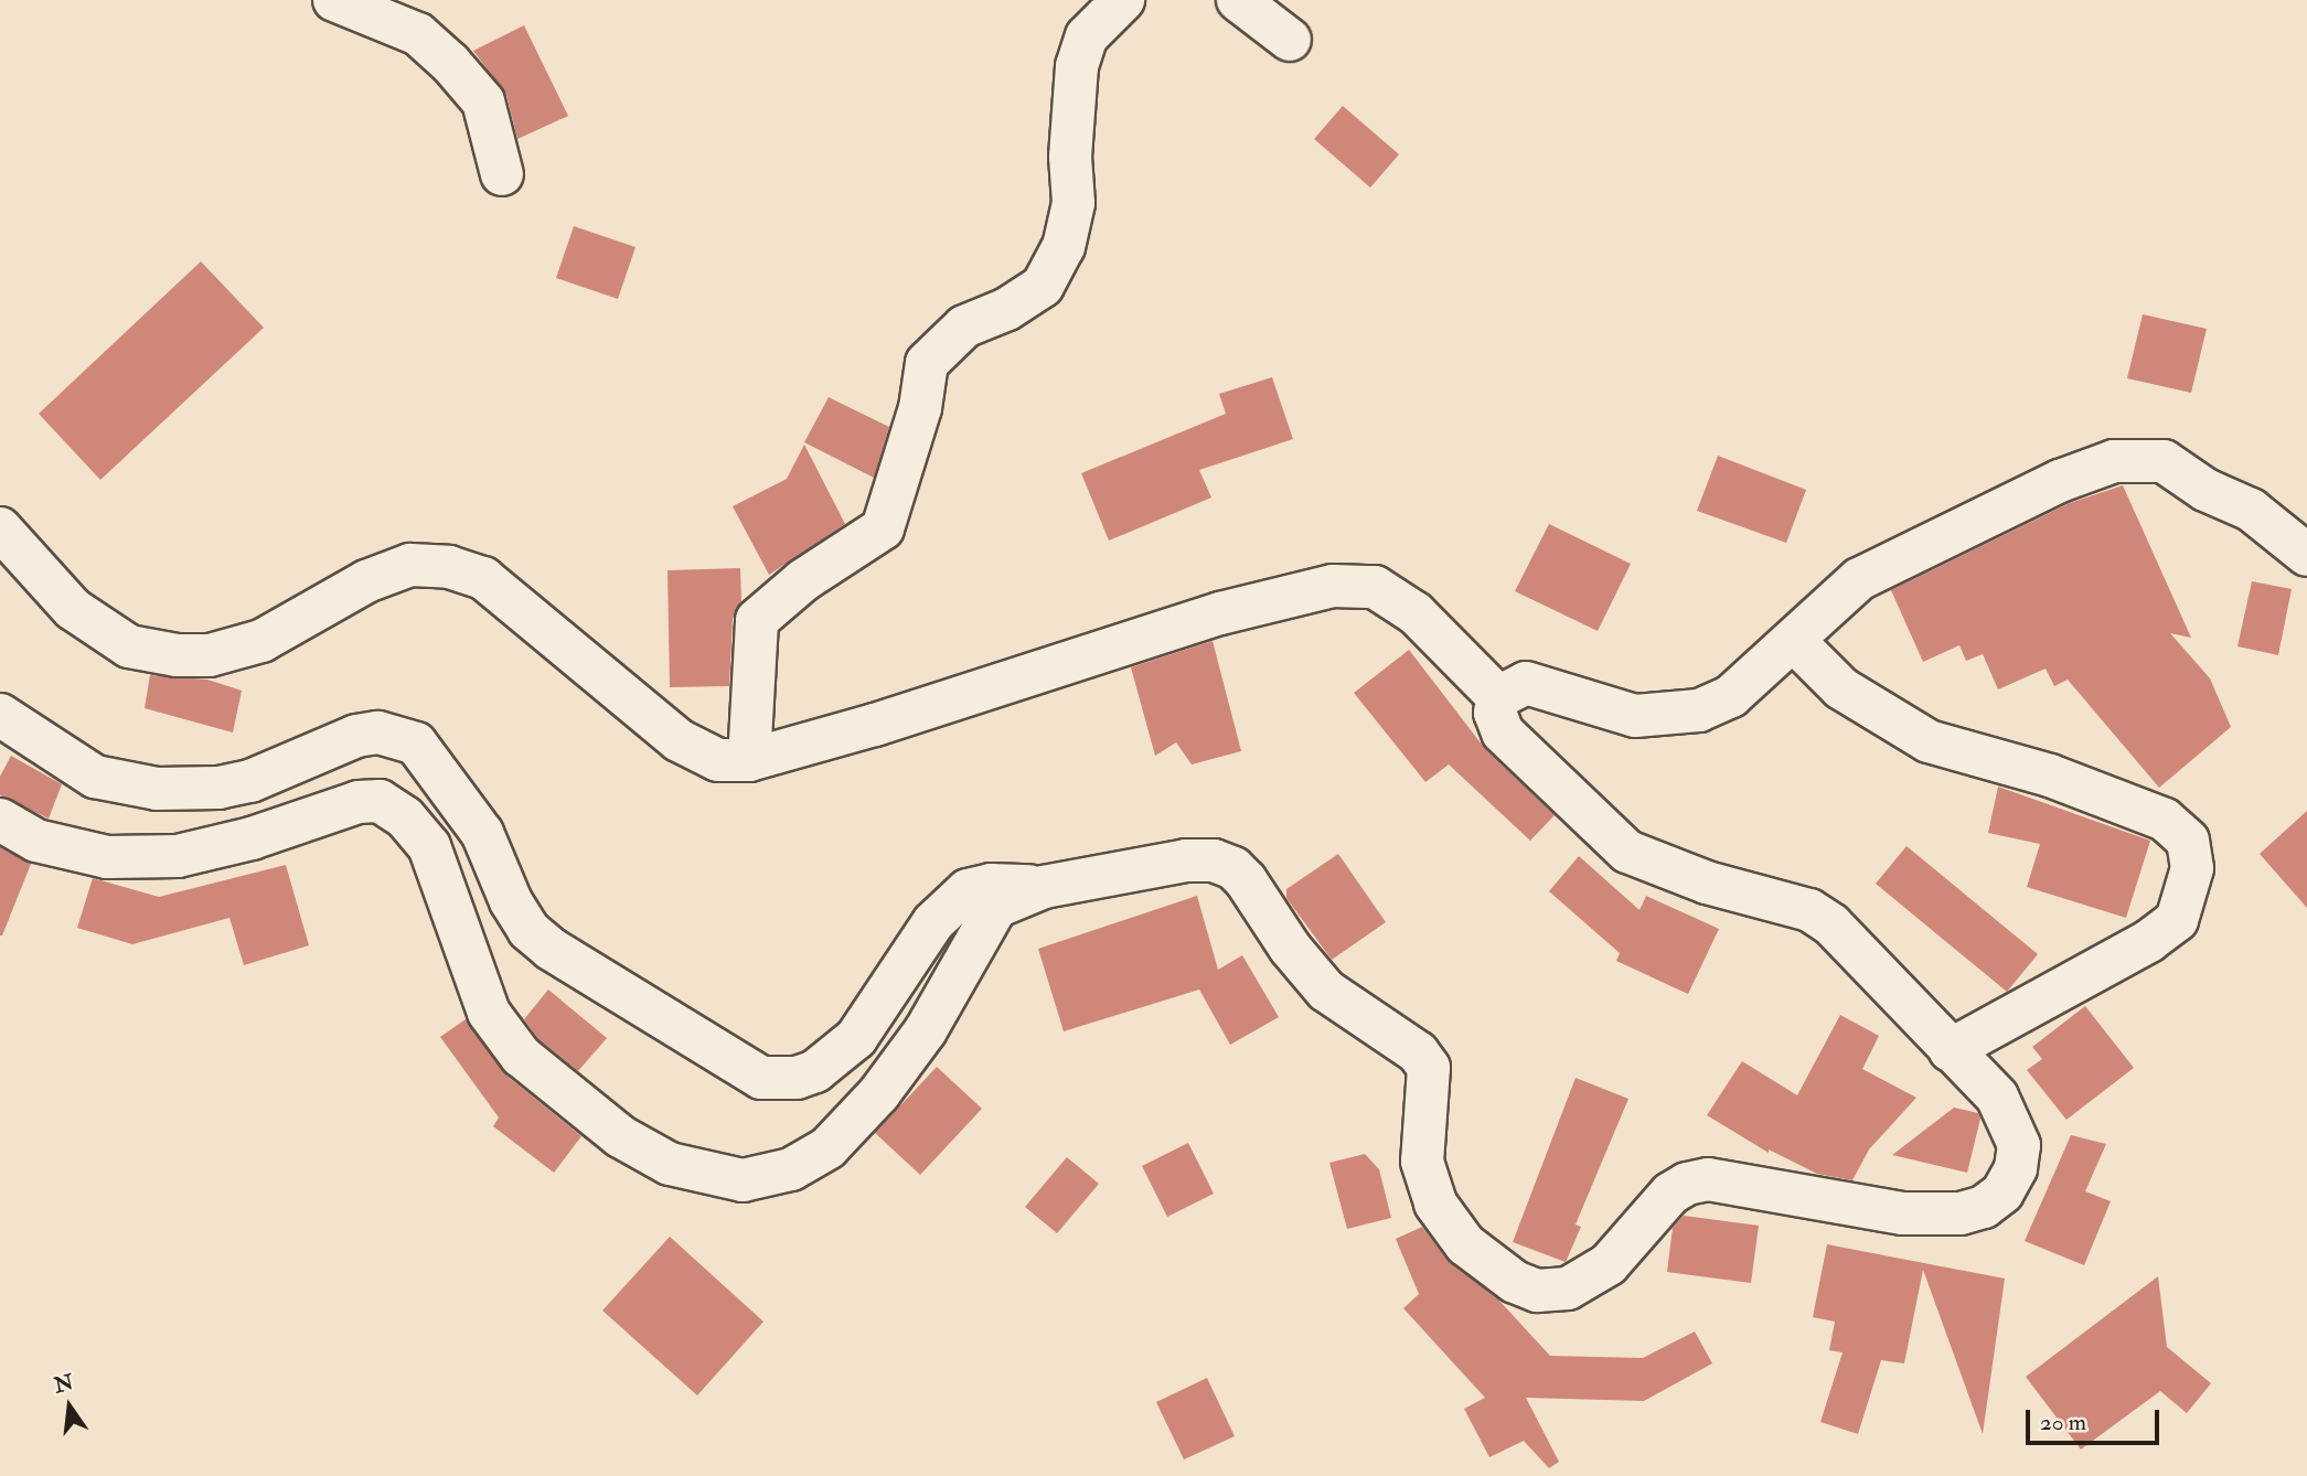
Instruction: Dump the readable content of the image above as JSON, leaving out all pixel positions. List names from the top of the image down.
{
  "scale_bar": "20 m",
  "north": "top"
}
